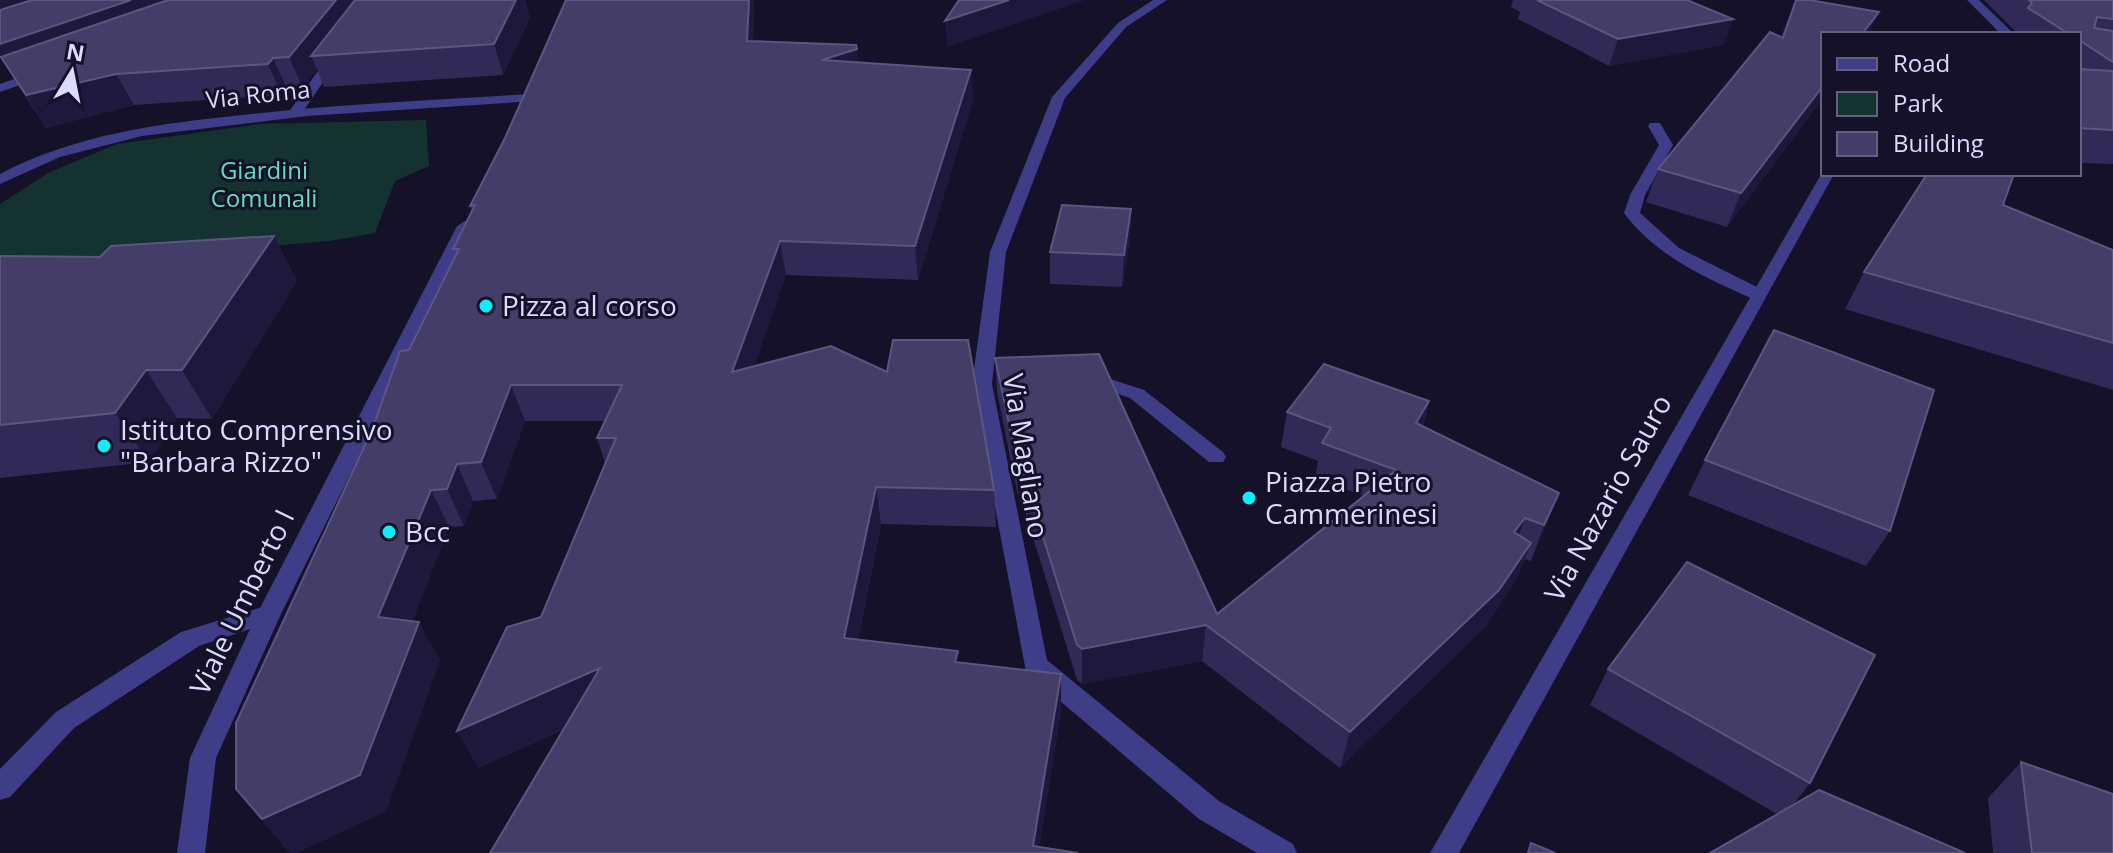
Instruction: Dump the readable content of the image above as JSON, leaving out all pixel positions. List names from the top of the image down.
{
  "streets": {
    "street": [
      "Via Roma",
      "Via Magliano",
      "Via Nazario Sauro",
      "Viale Umberto I"
    ]
  },
  "parks": ["Giardini Comunali"],
  "places": [
    "Pizza al corso",
    "Istituto Comprensivo \"Barbara Rizzo\"",
    "Piazza Pietro Cammerinesi",
    "Bcc"
  ],
  "legend": ["Road", "Park", "Building"],
  "north": "top"
}
